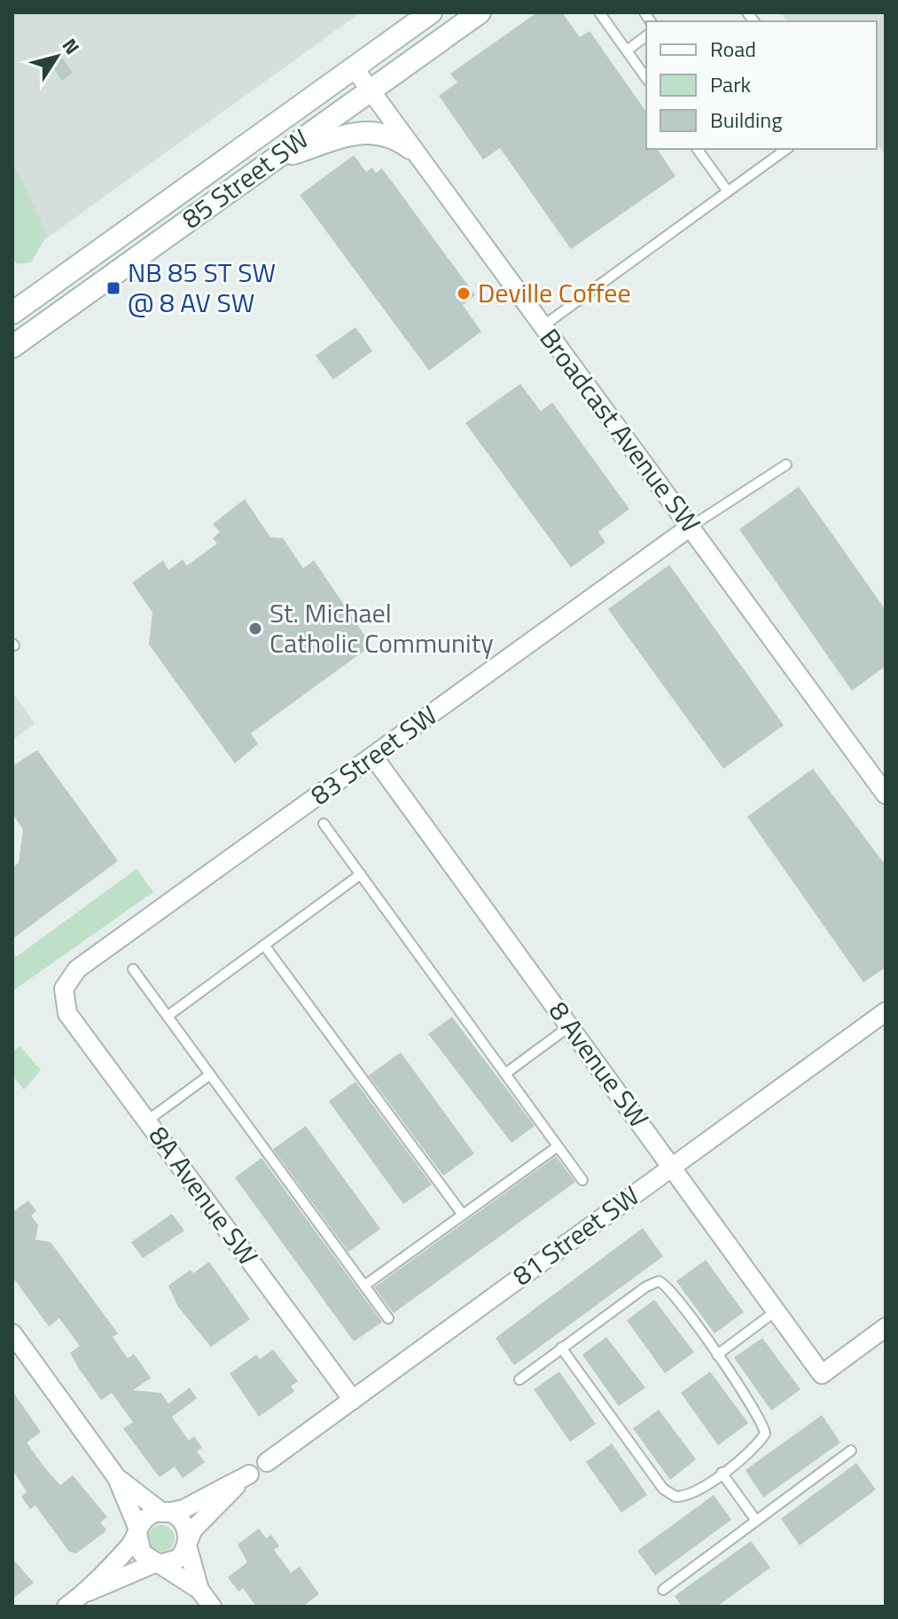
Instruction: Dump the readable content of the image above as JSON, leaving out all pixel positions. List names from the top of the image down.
{
  "streets": {
    "main road": ["85 Street SW"],
    "street": [
      "Broadcast Avenue SW",
      "83 Street SW",
      "8 Avenue SW",
      "8A Avenue SW",
      "81 Street SW"
    ]
  },
  "crossings": [
    ["85 Street SW", "Broadcast Avenue SW"],
    ["Broadcast Avenue SW", "83 Street SW"],
    ["83 Street SW", "8 Avenue SW"],
    ["83 Street SW", "8A Avenue SW"],
    ["8 Avenue SW", "81 Street SW"],
    ["8A Avenue SW", "81 Street SW"]
  ],
  "places": {
    "transit": ["NB 85 ST SW @ 8 AV SW"],
    "other": ["Deville Coffee", "St. Michael Catholic Community"]
  },
  "legend": ["Road", "Park", "Building"],
  "north": "top right"
}
